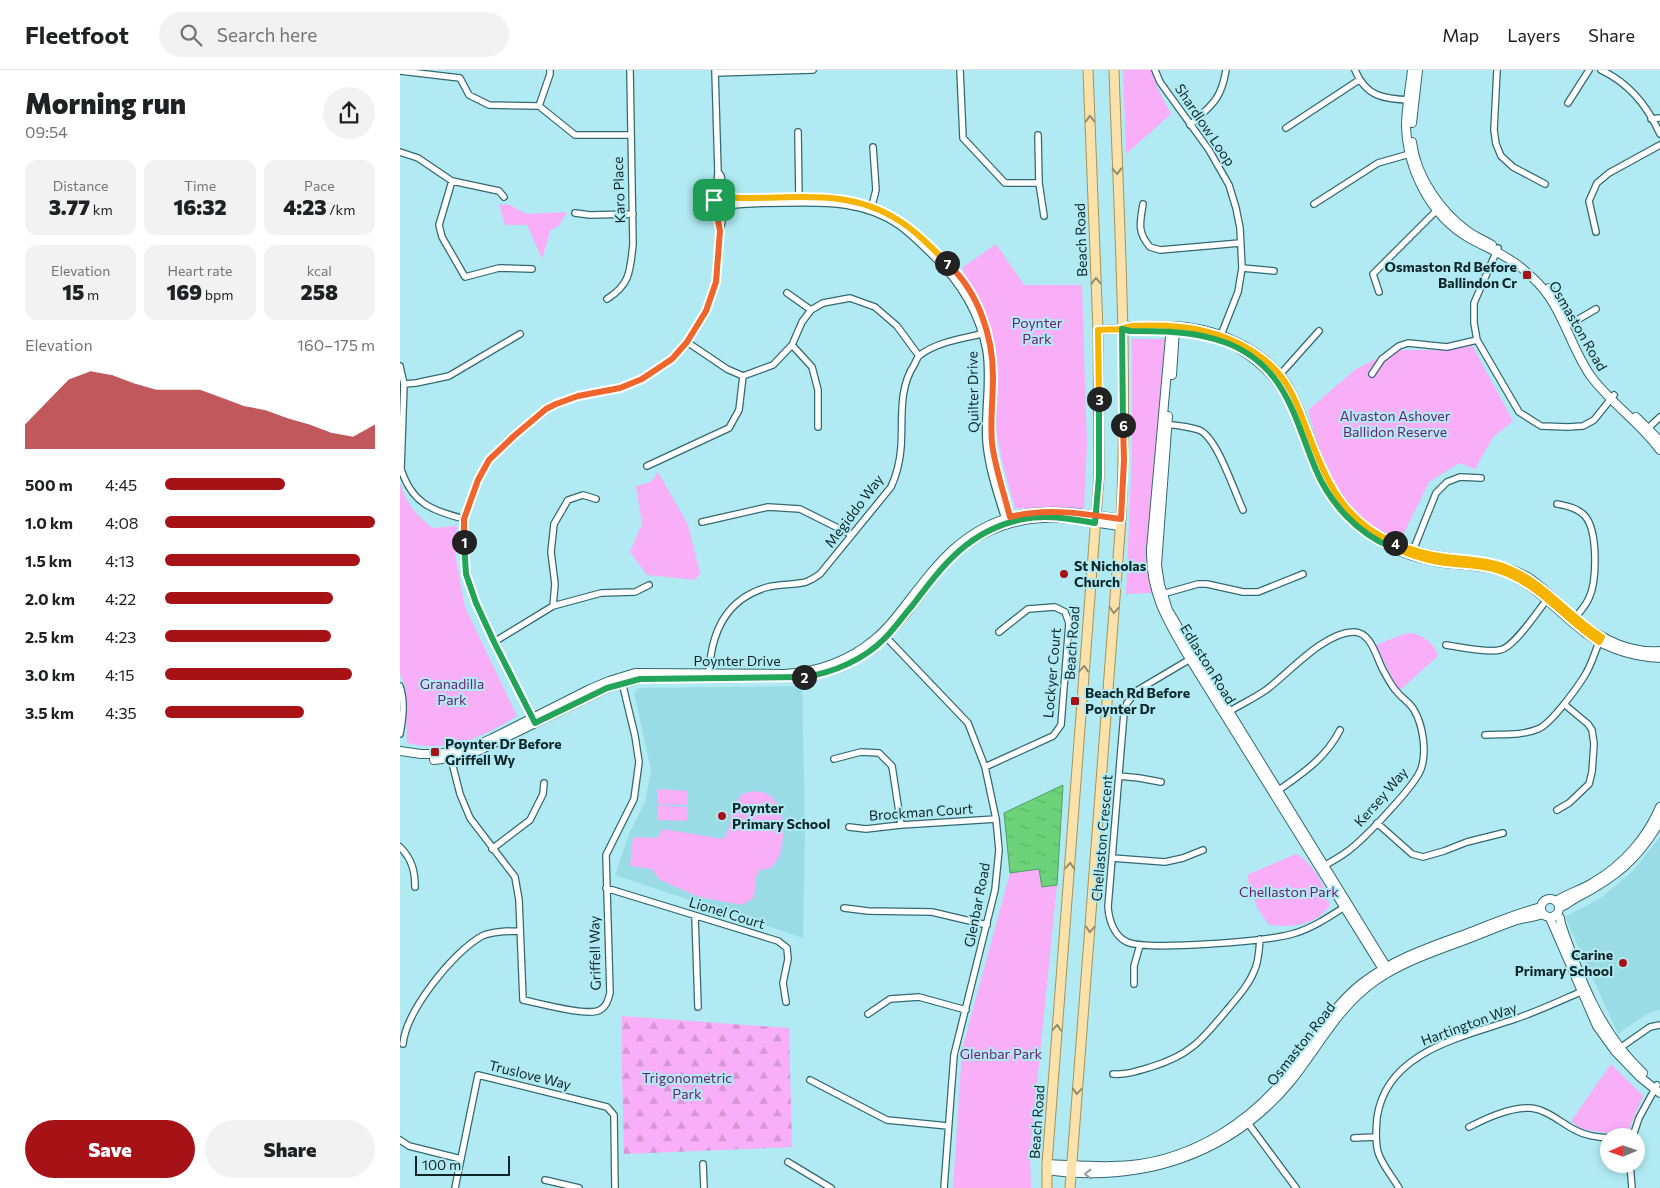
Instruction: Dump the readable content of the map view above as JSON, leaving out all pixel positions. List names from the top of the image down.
{
  "streets": {
    "main road": ["Beach Road"],
    "street": [
      "Shardlow Loop",
      "Karo Place",
      "Osmaston Road",
      "Quilter Drive",
      "Megiddo Way",
      "Poynter Drive",
      "Edlaston Road",
      "Lockyer Court",
      "Kersey Way",
      "Brockman Court",
      "Chellaston Crescent",
      "Glenbar Road",
      "Lionel Court",
      "Griffell Way",
      "Hartington Way",
      "Truslove Way"
    ]
  },
  "crossings": [
    ["Beach Road", "Osmaston Road"],
    ["Beach Road", "Poynter Drive"],
    ["Osmaston Road", "Edlaston Road"],
    ["Quilter Drive", "Poynter Drive"],
    ["Megiddo Way", "Poynter Drive"],
    ["Poynter Drive", "Glenbar Road"],
    ["Poynter Drive", "Griffell Way"],
    ["Edlaston Road", "Kersey Way"],
    ["Edlaston Road", "Chellaston Crescent"],
    ["Lockyer Court", "Glenbar Road"],
    ["Brockman Court", "Glenbar Road"],
    ["Lionel Court", "Griffell Way"]
  ],
  "parks": [
    "Poynter Park",
    "Alvaston Ashover Ballidon Reserve",
    "Granadilla Park",
    "Chellaston Park",
    "Glenbar Park",
    "Trigonometric Park"
  ],
  "places": {
    "transit": ["Osmaston Rd Before Ballindon Cr", "Beach Rd Before Poynter Dr", "Poynter Dr Before Griffell Wy"],
    "other": ["St Nicholas Church", "Poynter Primary School", "Carine Primary School"]
  },
  "scale_bar": "100 m",
  "north": "left",
  "page": {
    "header": "Fleetfoot",
    "search": "Search here",
    "nav": ["Map", "Layers", "Share"],
    "heading": ["Morning run", "09:54"],
    "stats": [
      ["Distance", "3.77 km"],
      ["Time", "16:32"],
      ["Pace", "4:23 /km"],
      ["Elevation", "15 m"],
      ["Heart rate", "169 bpm"],
      ["kcal", "258"]
    ],
    "pins": [
      "7",
      "3",
      "6",
      "1",
      "4",
      "2"
    ],
    "chart": ["Elevation", "160–175 m"],
    "list": [
      {
        "name": "500 m",
        "note": "4:45"
      },
      {
        "name": "1.0 km",
        "note": "4:08"
      },
      {
        "name": "1.5 km",
        "note": "4:13"
      },
      {
        "name": "2.0 km",
        "note": "4:22"
      },
      {
        "name": "2.5 km",
        "note": "4:23"
      },
      {
        "name": "3.0 km",
        "note": "4:15"
      },
      {
        "name": "3.5 km",
        "note": "4:35"
      }
    ],
    "buttons": ["Save", "Share"],
    "scale": "100 m"
  }
}
